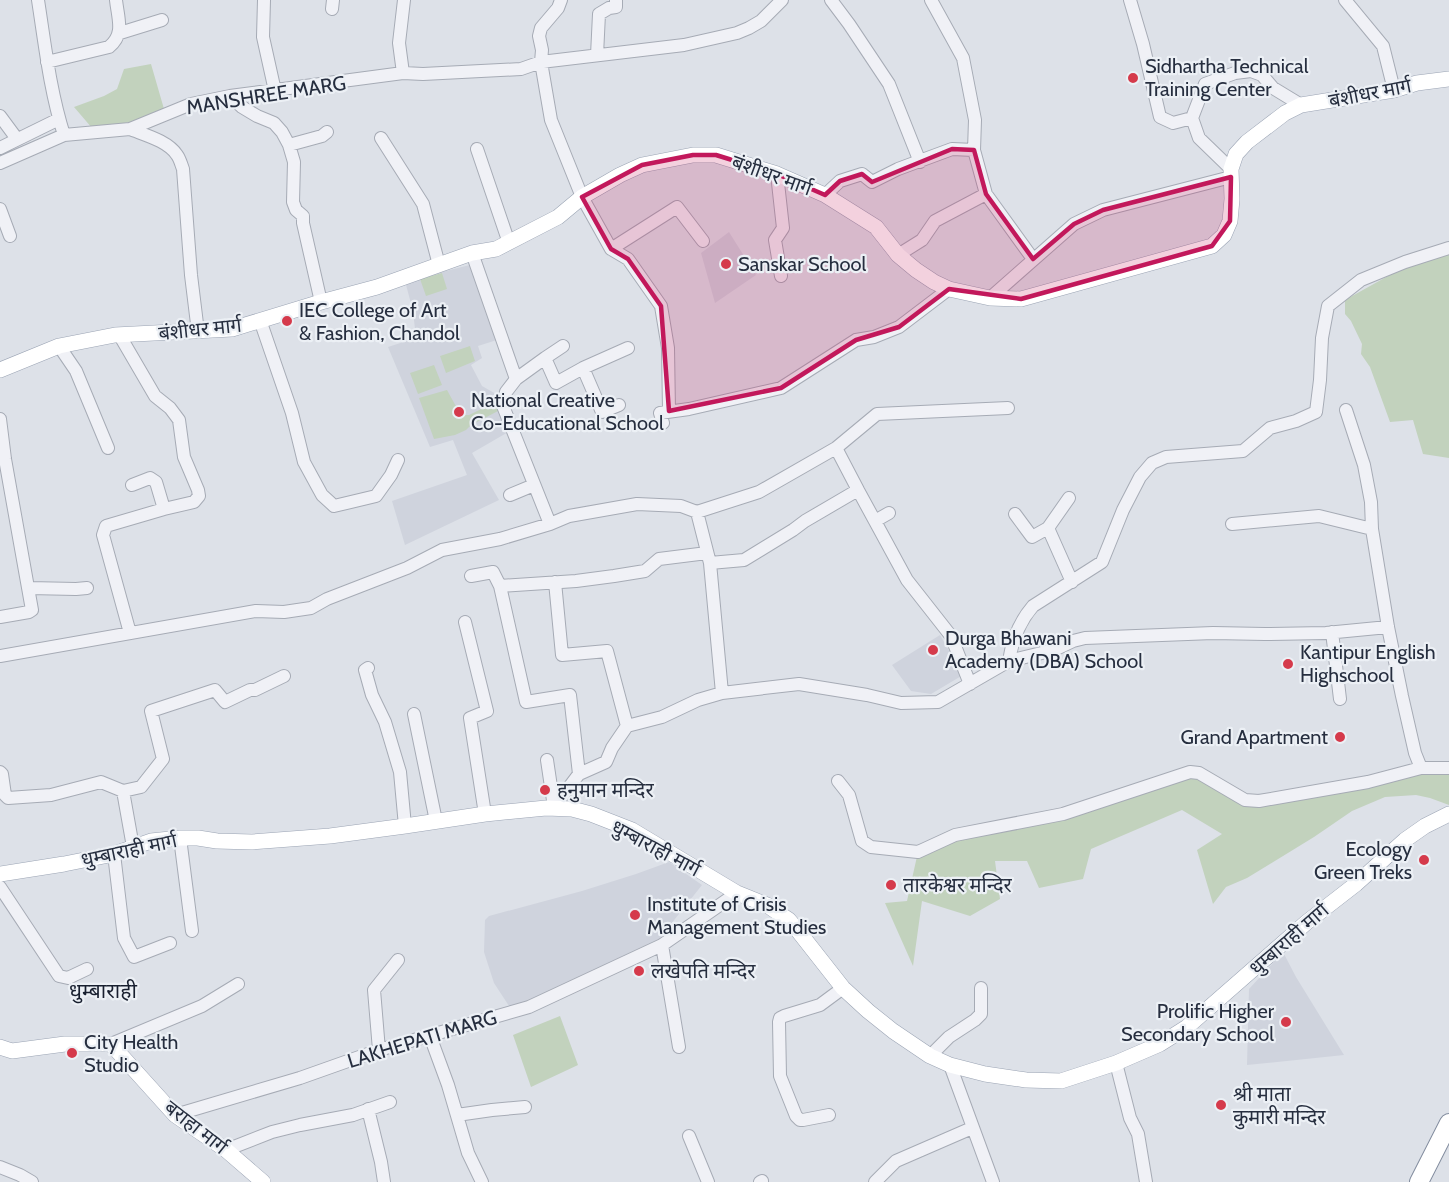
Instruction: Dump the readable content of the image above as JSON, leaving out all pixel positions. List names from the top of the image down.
{
  "streets": {
    "main road": ["बंशीधर मार्ग", "धुम्बाराही मार्ग", "बराहा मार्ग"],
    "street": ["MANSHREE MARG", "LAKHEPATI MARG"]
  },
  "crossings": [
    ["धुम्बाराही मार्ग", "LAKHEPATI MARG"],
    ["LAKHEPATI MARG", "बराहा मार्ग"]
  ],
  "districts": ["धुम्बाराही"],
  "places": [
    "Sidhartha Technical Training Center",
    "Sanskar School",
    "IEC College of Art & Fashion, Chandol",
    "National Creative Co-Educational School",
    "Durga Bhawani Academy (DBA) School",
    "Kantipur English Highschool",
    "Grand Apartment",
    "हनुमान मन्दिर",
    "Ecology Green Treks",
    "तारकेश्वर मन्दिर",
    "Institute of Crisis Management Studies",
    "लखेपति मन्दिर",
    "Prolific Higher Secondary School",
    "City Health Studio",
    "श्री माता कुमारी मन्दिर"
  ]
}
